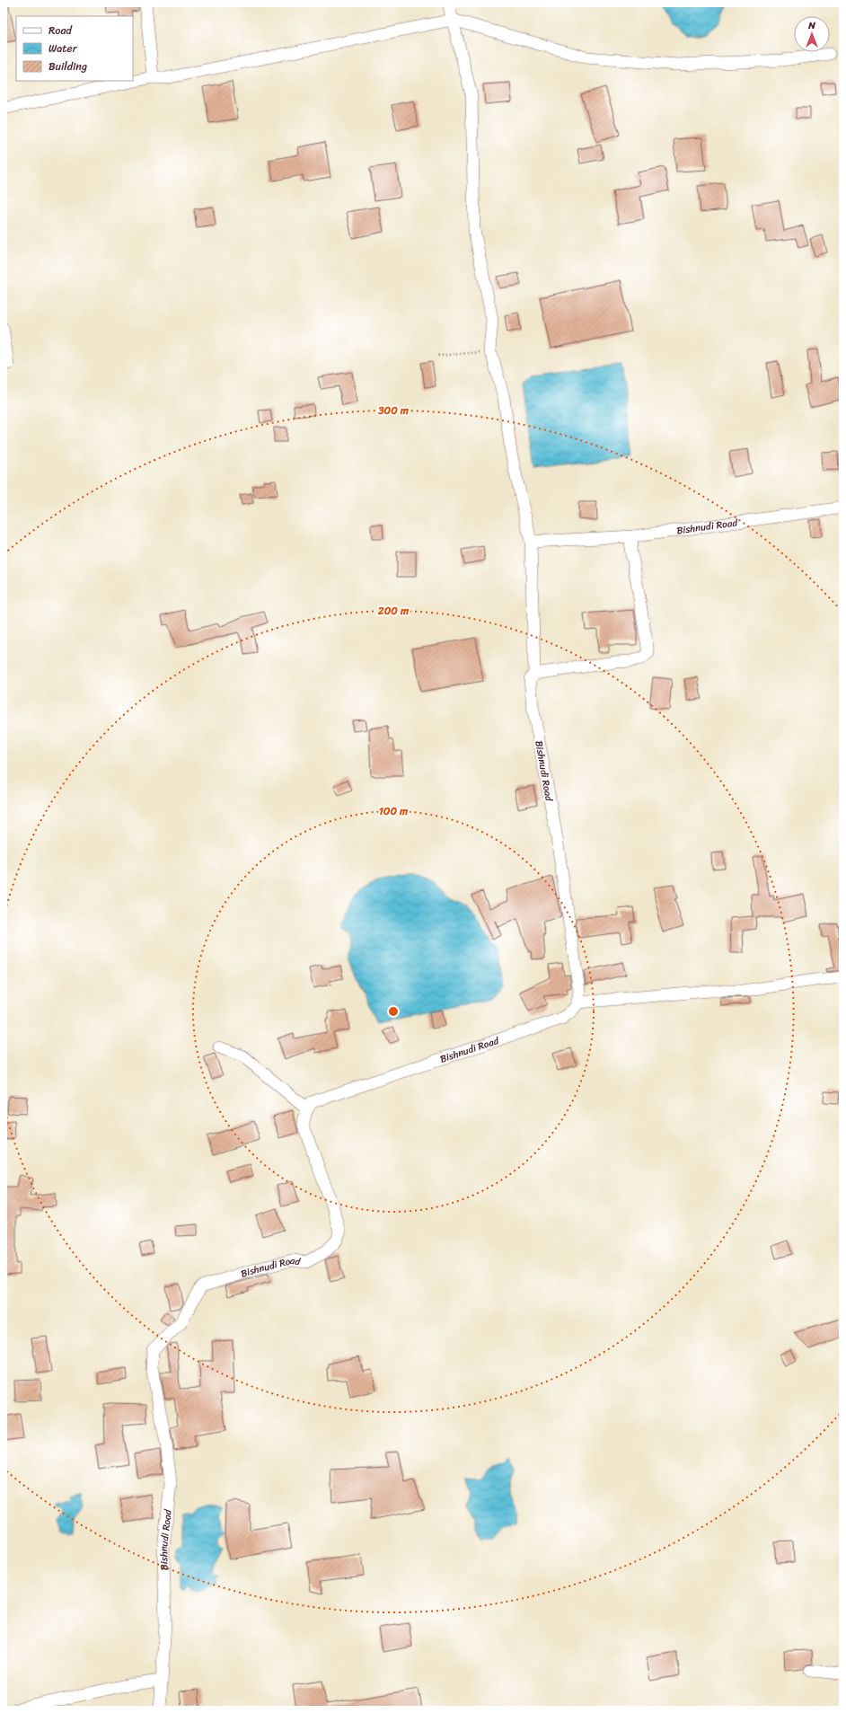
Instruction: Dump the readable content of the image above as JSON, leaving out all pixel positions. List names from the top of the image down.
{
  "streets": {
    "street": ["Bishnudi Road"]
  },
  "legend": ["Road", "Water", "Building"],
  "north": "top",
  "rings": ["300 m", "200 m", "100 m"]
}
